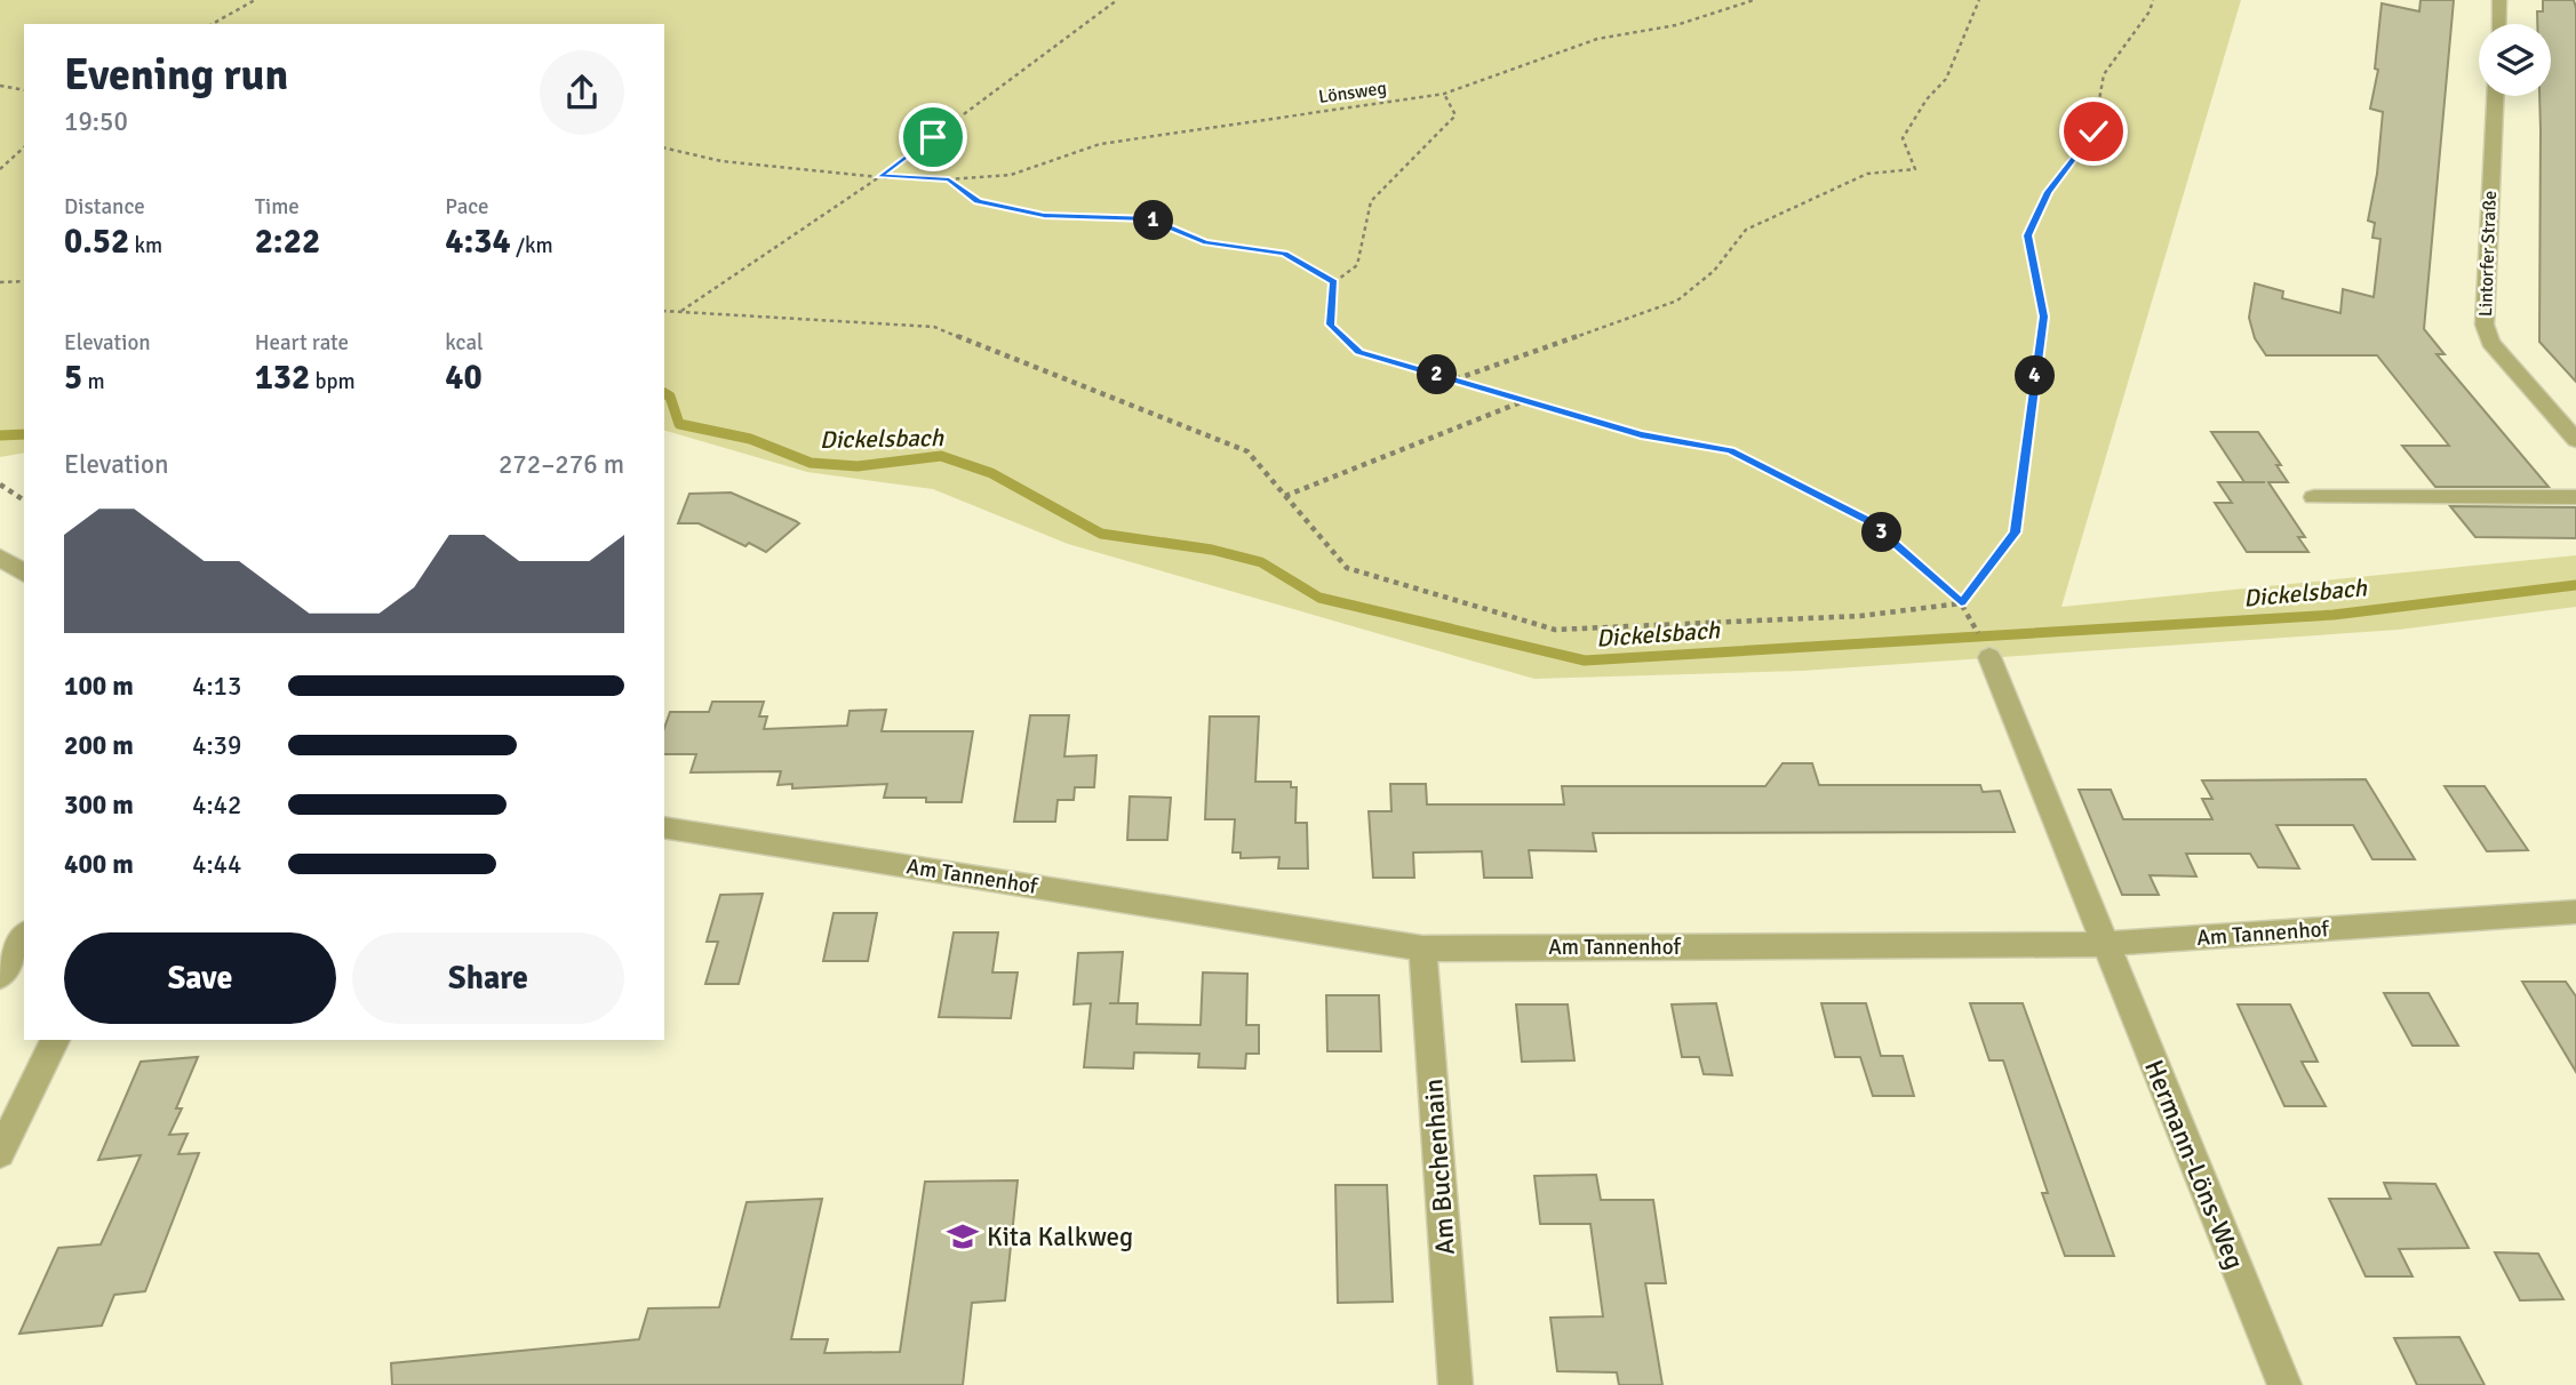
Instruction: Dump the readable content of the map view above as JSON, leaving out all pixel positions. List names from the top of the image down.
{
  "streets": {
    "street": [
      "Lintorfer Straße",
      "Am Tannenhof",
      "Hermann-Löns-Weg",
      "Am Buchenhain"
    ],
    "path": ["Lönsweg"]
  },
  "crossings": [
    ["Am Tannenhof", "Hermann-Löns-Weg"],
    ["Am Tannenhof", "Am Buchenhain"]
  ],
  "water": ["Dickelsbach"],
  "places": {
    "school or university": ["Kita Kalkweg"]
  },
  "page": {
    "heading": ["Evening run", "19:50"],
    "stats": [
      ["Distance", "0.52 km"],
      ["Time", "2:22"],
      ["Pace", "4:34 /km"],
      ["Elevation", "5 m"],
      ["Heart rate", "132 bpm"],
      ["kcal", "40"]
    ],
    "pins": [
      "1",
      "2",
      "4",
      "3"
    ],
    "chart": ["Elevation", "272–276 m"],
    "list": [
      {
        "name": "100 m",
        "note": "4:13"
      },
      {
        "name": "200 m",
        "note": "4:39"
      },
      {
        "name": "300 m",
        "note": "4:42"
      },
      {
        "name": "400 m",
        "note": "4:44"
      }
    ],
    "buttons": ["Save", "Share"]
  }
}
